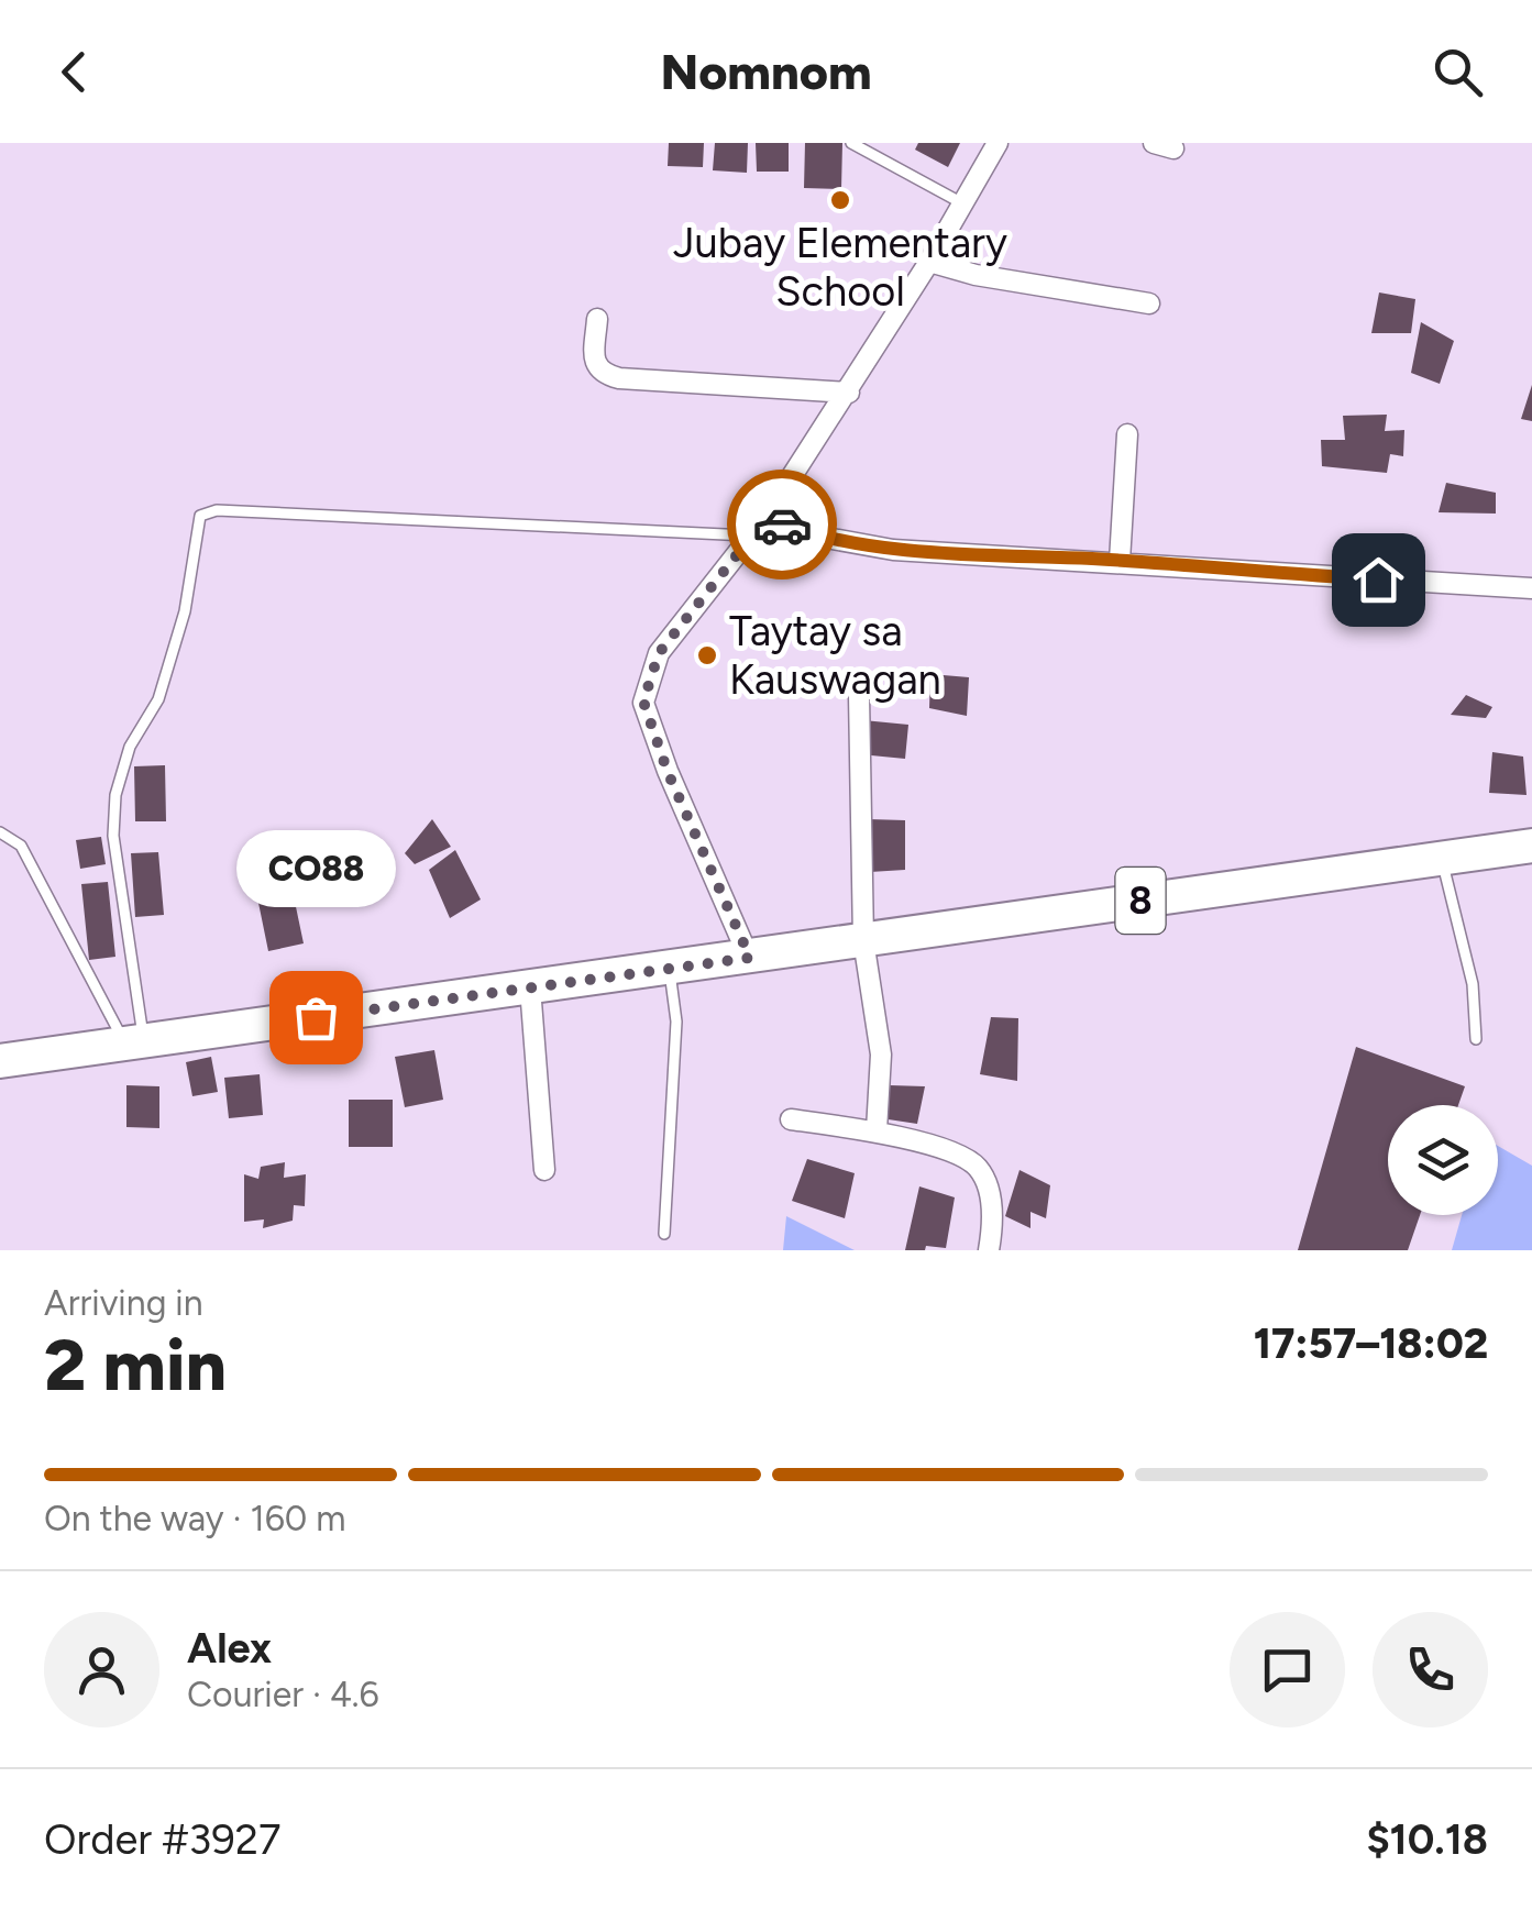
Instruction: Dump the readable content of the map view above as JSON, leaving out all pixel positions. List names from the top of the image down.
{
  "streets": {
    "highway": ["8"]
  },
  "places": ["Jubay Elementary School", "Taytay sa Kauswagan", "CO88"],
  "page": {
    "header": "Nomnom",
    "bubble": "CO88",
    "heading": ["2 min", "Arriving in", "17:57–18:02"],
    "panel": [
      "Alex",
      "Courier · 4.6",
      "Order #3927",
      "$10.18"
    ],
    "bar": "On the way · 160 m"
  }
}
